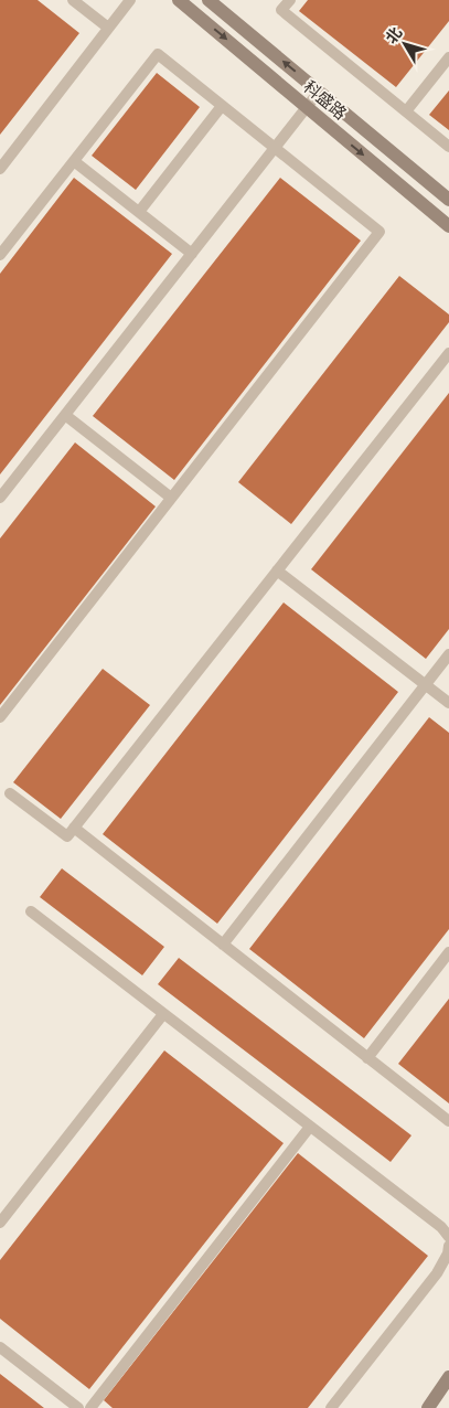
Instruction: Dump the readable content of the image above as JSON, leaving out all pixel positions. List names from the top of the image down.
{
  "streets": {
    "street": ["科盛路"]
  },
  "north": "top left"
}
